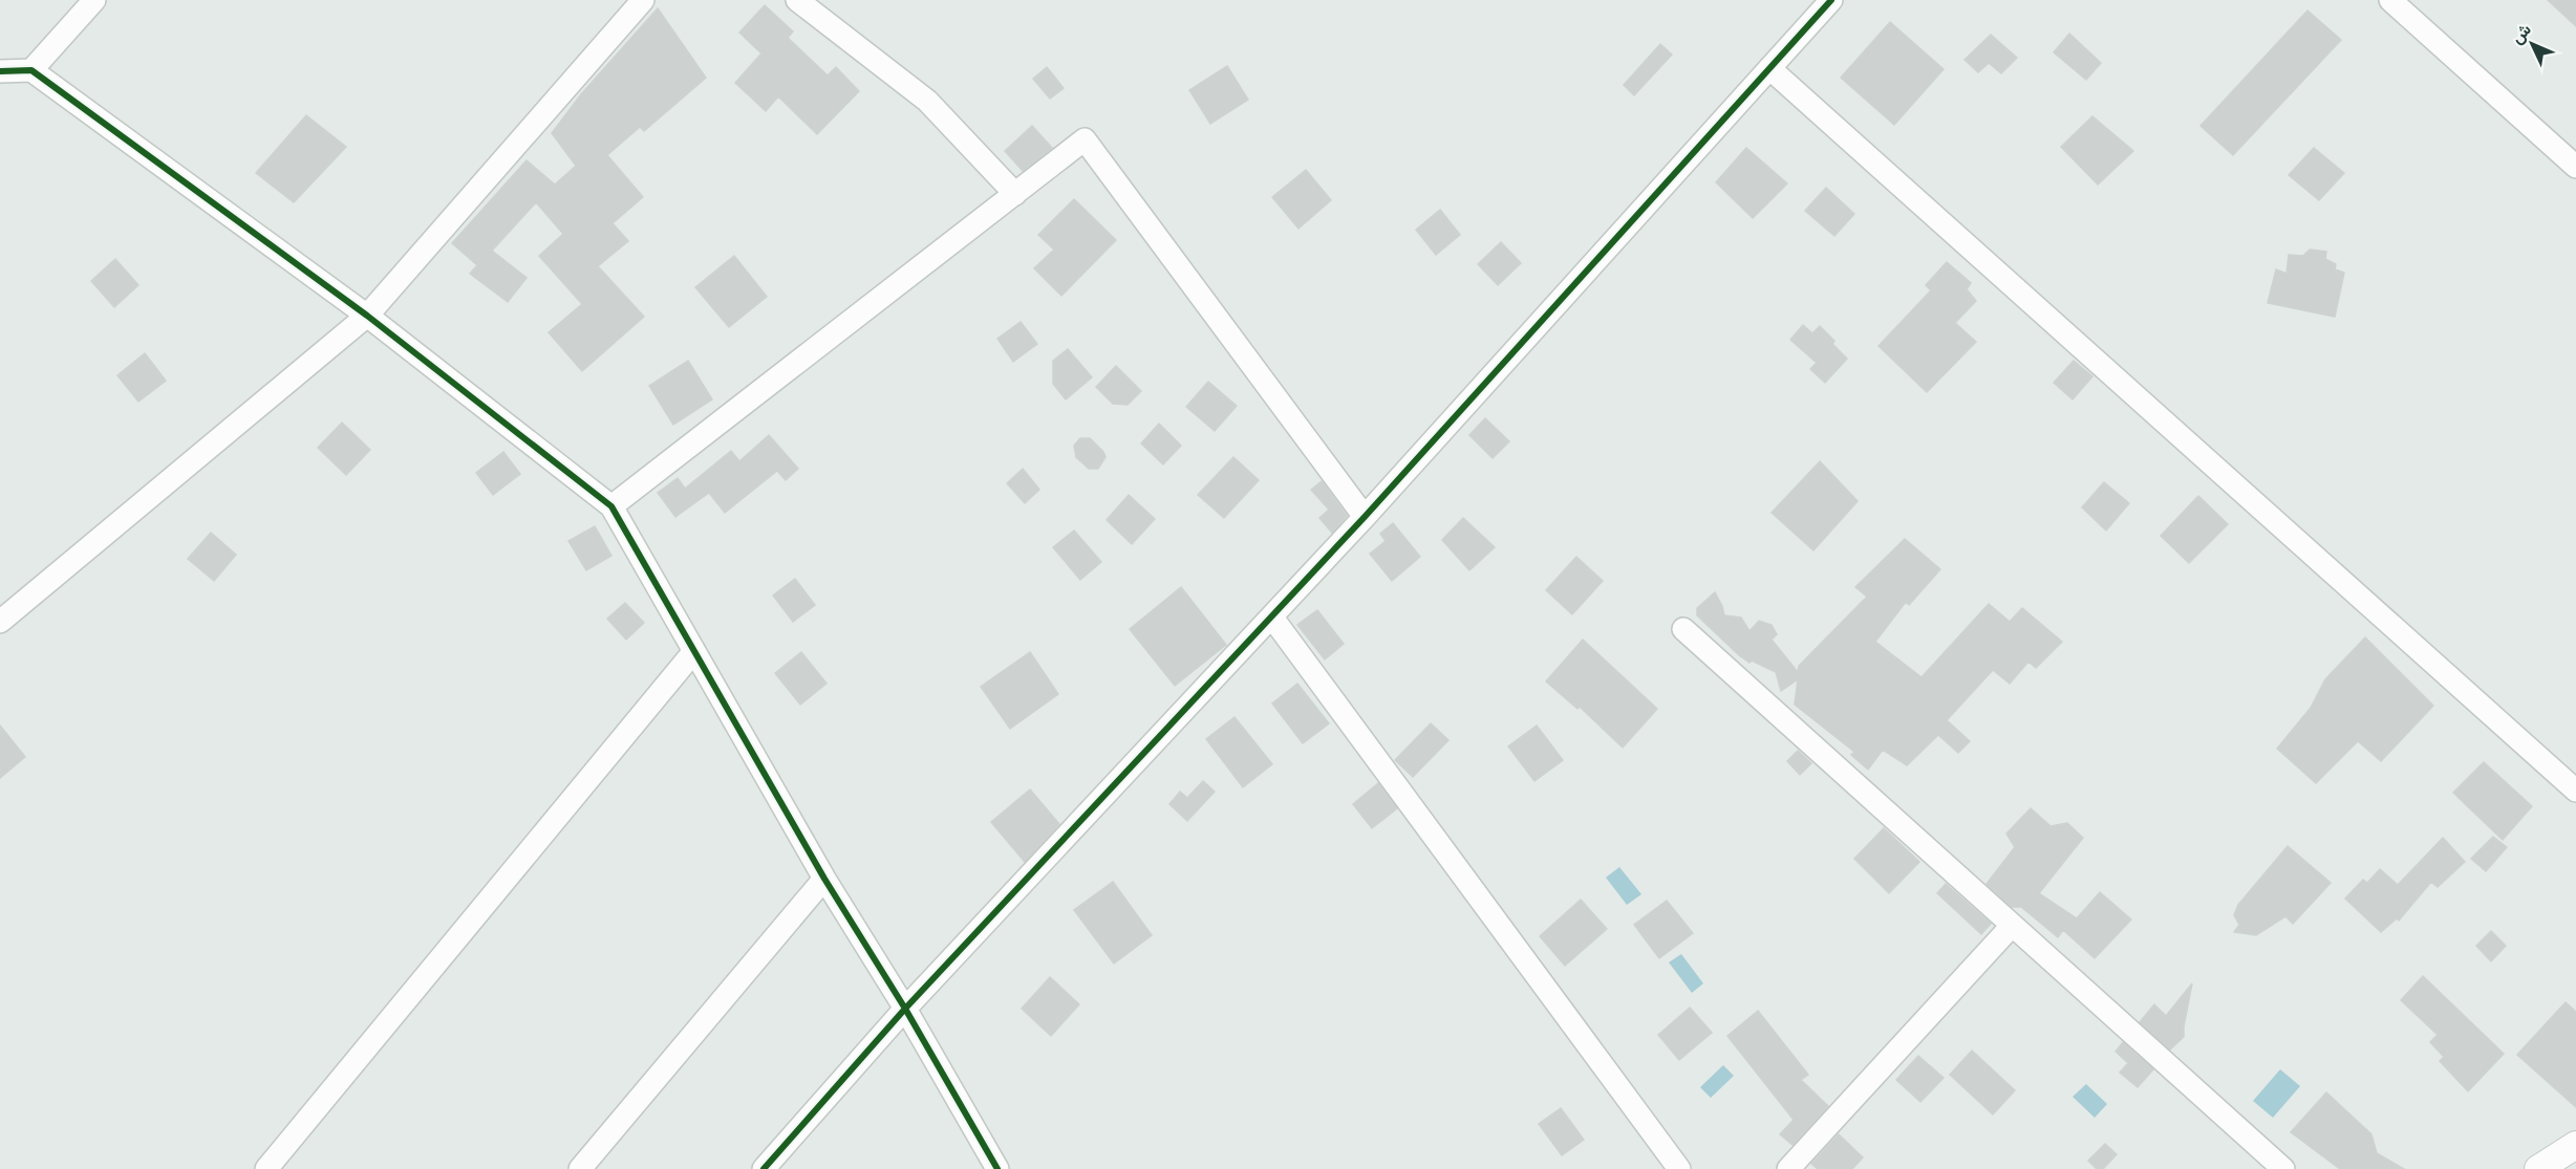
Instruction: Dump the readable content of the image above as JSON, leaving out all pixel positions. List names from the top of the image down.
{
  "north": "top left"
}
